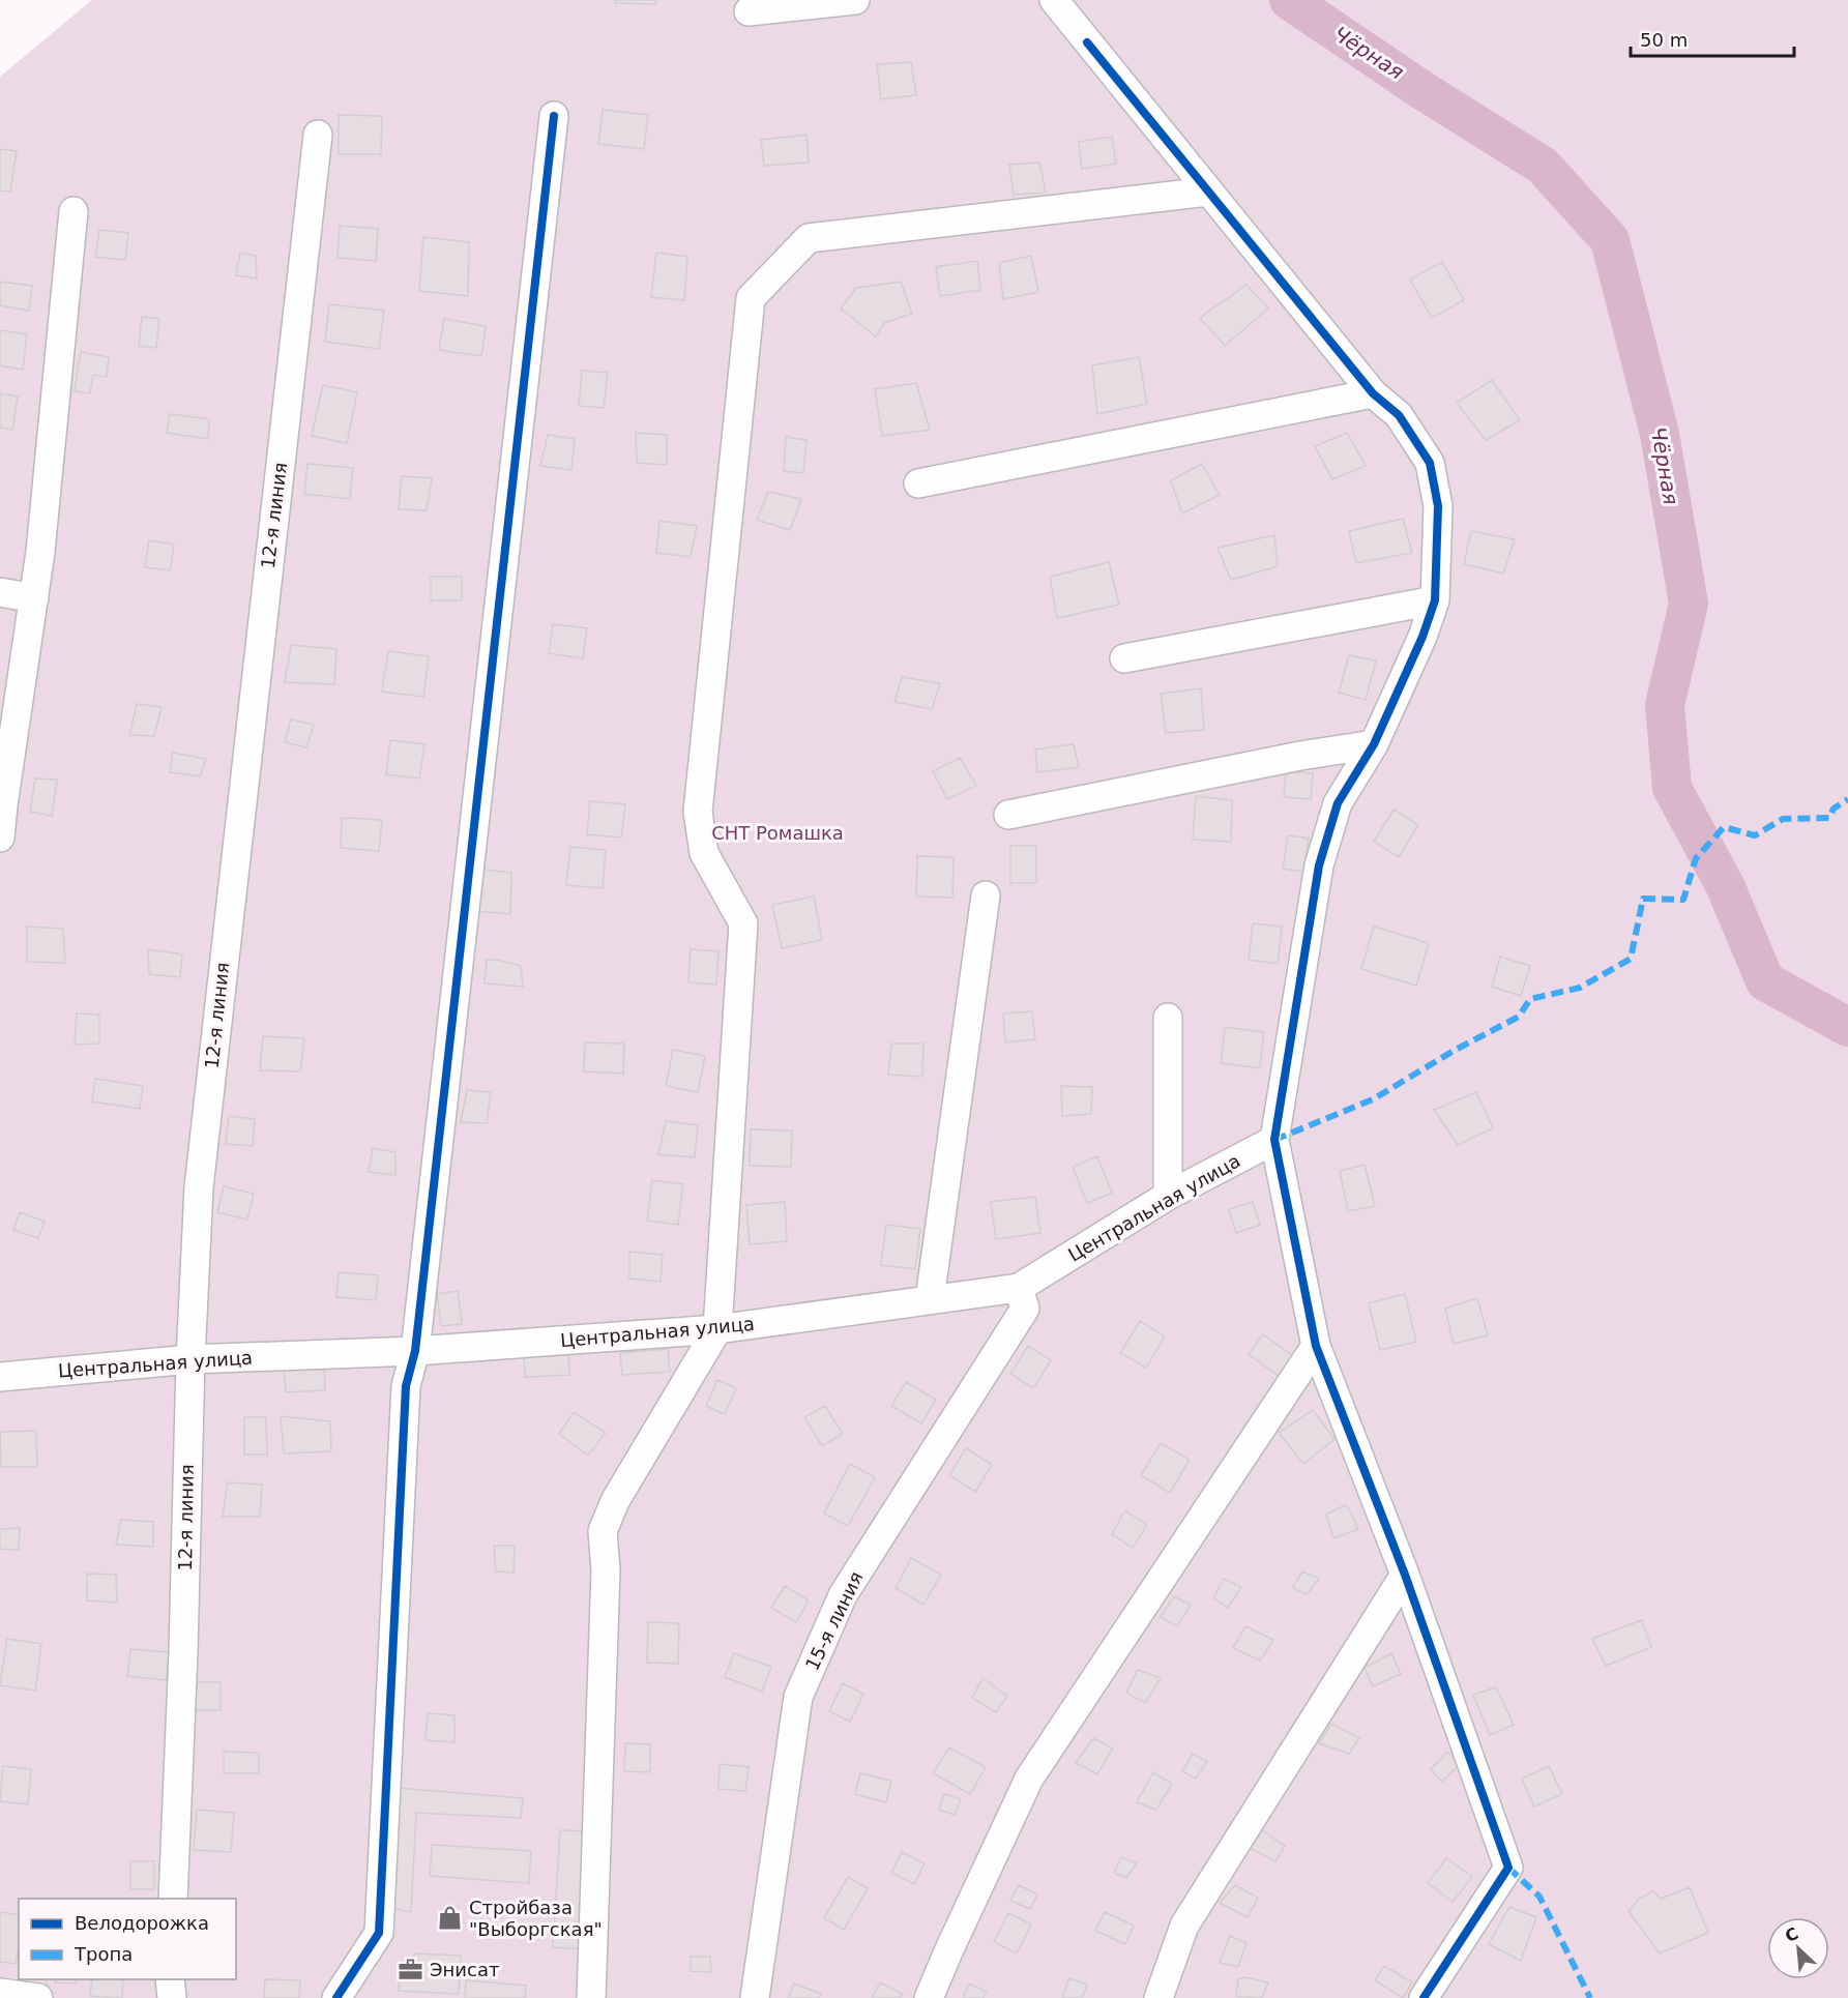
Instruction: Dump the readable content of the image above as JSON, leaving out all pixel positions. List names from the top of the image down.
{
  "streets": {
    "street": ["12-я линия", "Центральная улица", "15-я линия"]
  },
  "crossings": [
    ["12-я линия", "Центральная улица"],
    ["Центральная улица", "15-я линия"]
  ],
  "water": ["Чёрная"],
  "parks": ["СНТ Ромашка"],
  "places": {
    "shop": ["Стройбаза \"Выборгская\""],
    "office": ["Энисат"]
  },
  "legend": ["Велодорожка", "Тропа"],
  "scale_bar": "50 m",
  "north": "top left"
}
